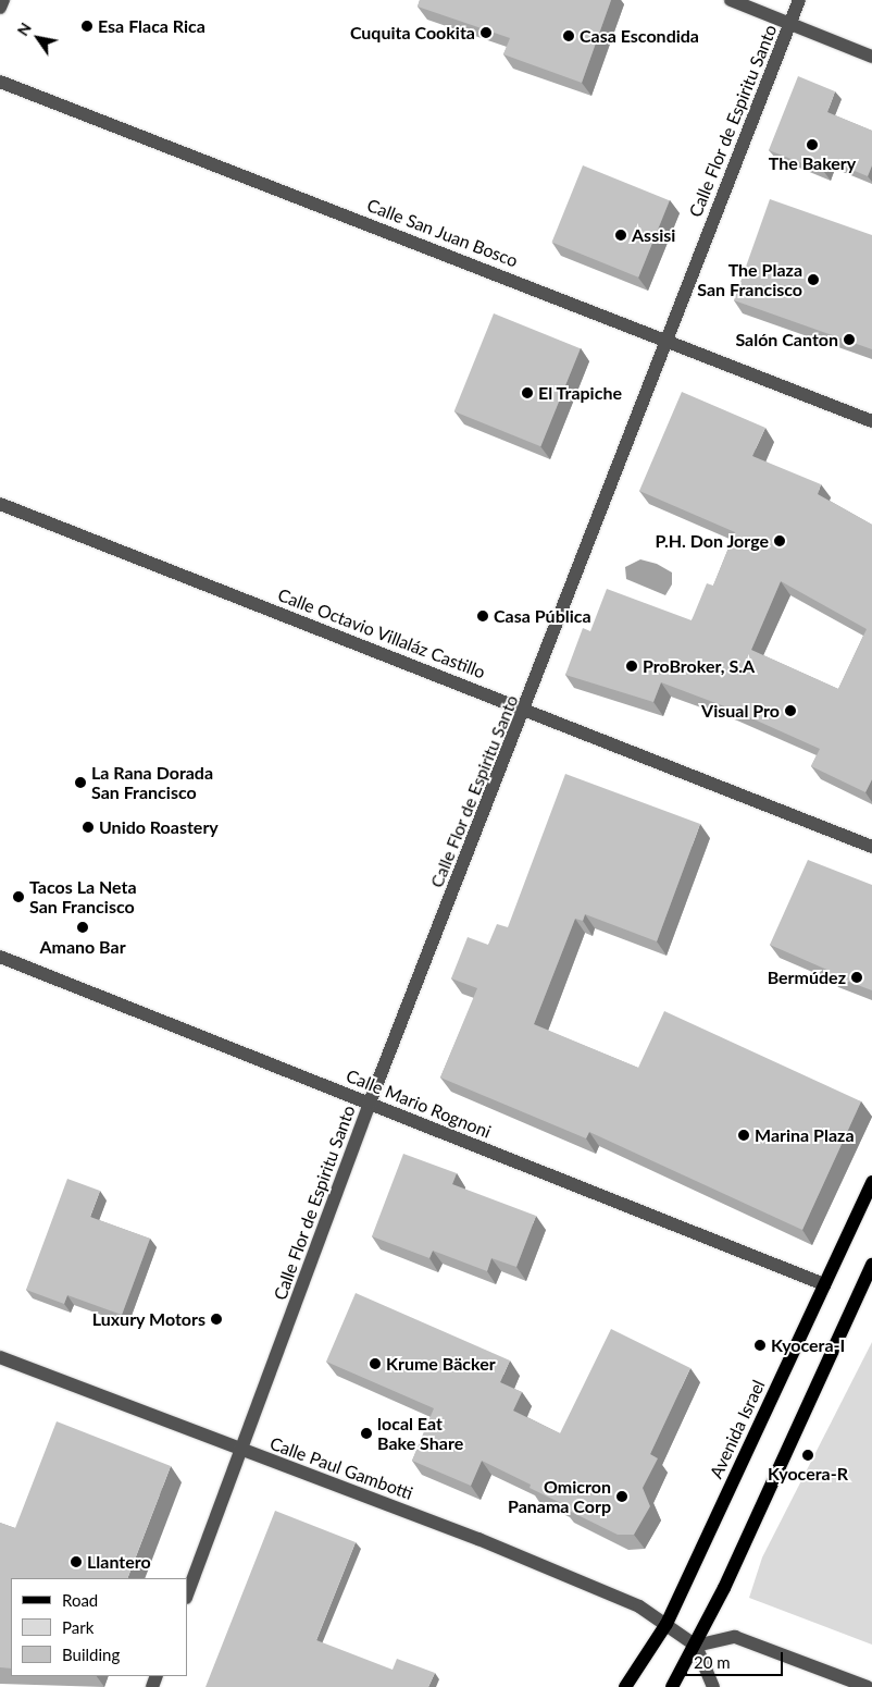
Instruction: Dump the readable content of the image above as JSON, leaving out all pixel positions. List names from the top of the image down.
{
  "streets": {
    "main road": ["Avenida Israel"],
    "street": [
      "Calle Flor de Espiritu Santo",
      "Calle San Juan Bosco",
      "Calle Octavio Villaláz Castillo",
      "Calle Mario Rognoni",
      "Calle Paul Gambotti"
    ]
  },
  "crossings": [
    ["Calle Flor de Espiritu Santo", "Calle San Juan Bosco"],
    ["Calle Flor de Espiritu Santo", "Calle Octavio Villaláz Castillo"],
    ["Calle Flor de Espiritu Santo", "Calle Mario Rognoni"],
    ["Calle Flor de Espiritu Santo", "Calle Paul Gambotti"],
    ["Calle Mario Rognoni", "Avenida Israel"],
    ["Avenida Israel", "Calle Paul Gambotti"]
  ],
  "places": [
    "Esa Flaca Rica",
    "Cuquita Cookita",
    "Casa Escondida",
    "The Bakery",
    "Assisi",
    "The Plaza San Francisco",
    "Salón Canton",
    "El Trapiche",
    "P.H. Don Jorge",
    "Casa Pública",
    "ProBroker, S.A",
    "Visual Pro",
    "La Rana Dorada San Francisco",
    "Unido Roastery",
    "Tacos La Neta San Francisco",
    "Amano Bar",
    "Bermúdez",
    "Marina Plaza",
    "Luxury Motors",
    "Kyocera-I",
    "Krume Bäcker",
    "local Eat Bake Share",
    "Kyocera-R",
    "Omicron Panama Corp",
    "Llantero"
  ],
  "legend": ["Road", "Park", "Building"],
  "scale_bar": "20 m",
  "north": "top left"
}
